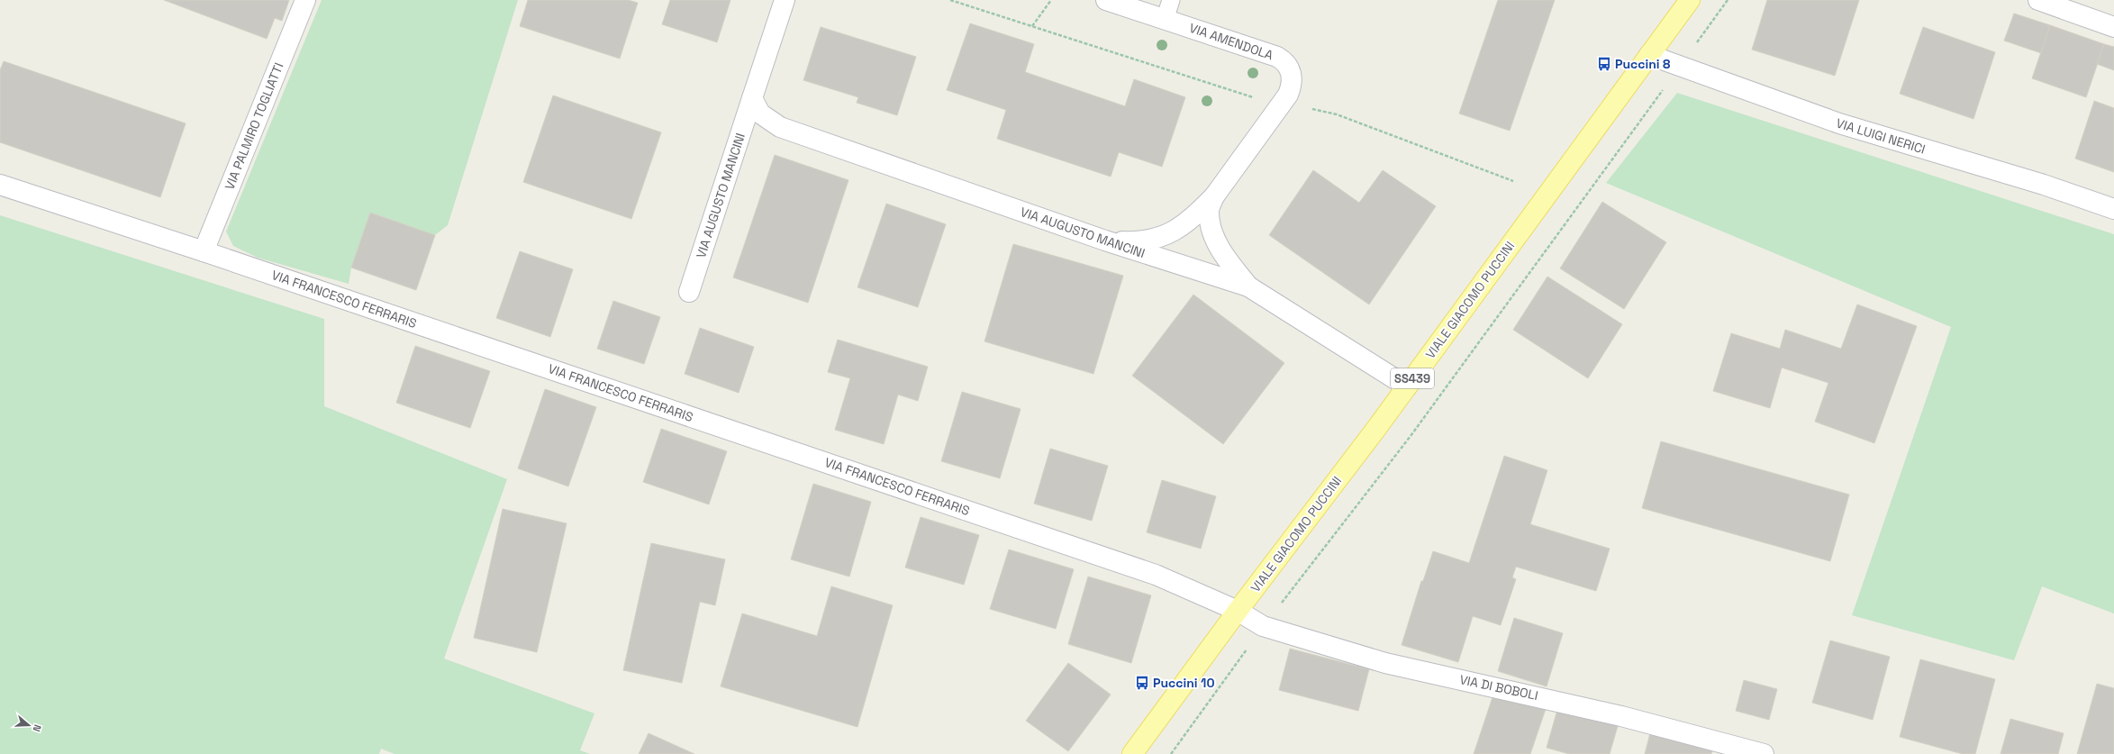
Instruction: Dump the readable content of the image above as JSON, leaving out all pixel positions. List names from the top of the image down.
{
  "streets": {
    "main road": ["VIALE GIACOMO PUCCINI", "SS439"],
    "street": [
      "VIA AMENDOLA",
      "VIA PALMIRO TOGLIATTI",
      "VIA LUIGI NERICI",
      "VIA AUGUSTO MANCINI",
      "VIA FRANCESCO FERRARIS",
      "VIA DI BOBOLI"
    ]
  },
  "crossings": [
    ["VIA AMENDOLA", "VIA AUGUSTO MANCINI"],
    ["VIA PALMIRO TOGLIATTI", "VIA FRANCESCO FERRARIS"],
    ["VIA LUIGI NERICI", "VIALE GIACOMO PUCCINI"],
    ["VIA AUGUSTO MANCINI", "VIALE GIACOMO PUCCINI"],
    ["VIA FRANCESCO FERRARIS", "VIALE GIACOMO PUCCINI"],
    ["VIA FRANCESCO FERRARIS", "VIA DI BOBOLI"],
    ["VIALE GIACOMO PUCCINI", "VIA DI BOBOLI"]
  ],
  "places": {
    "bus stop": ["Puccini 8", "Puccini 10"]
  },
  "north": "right"
}
